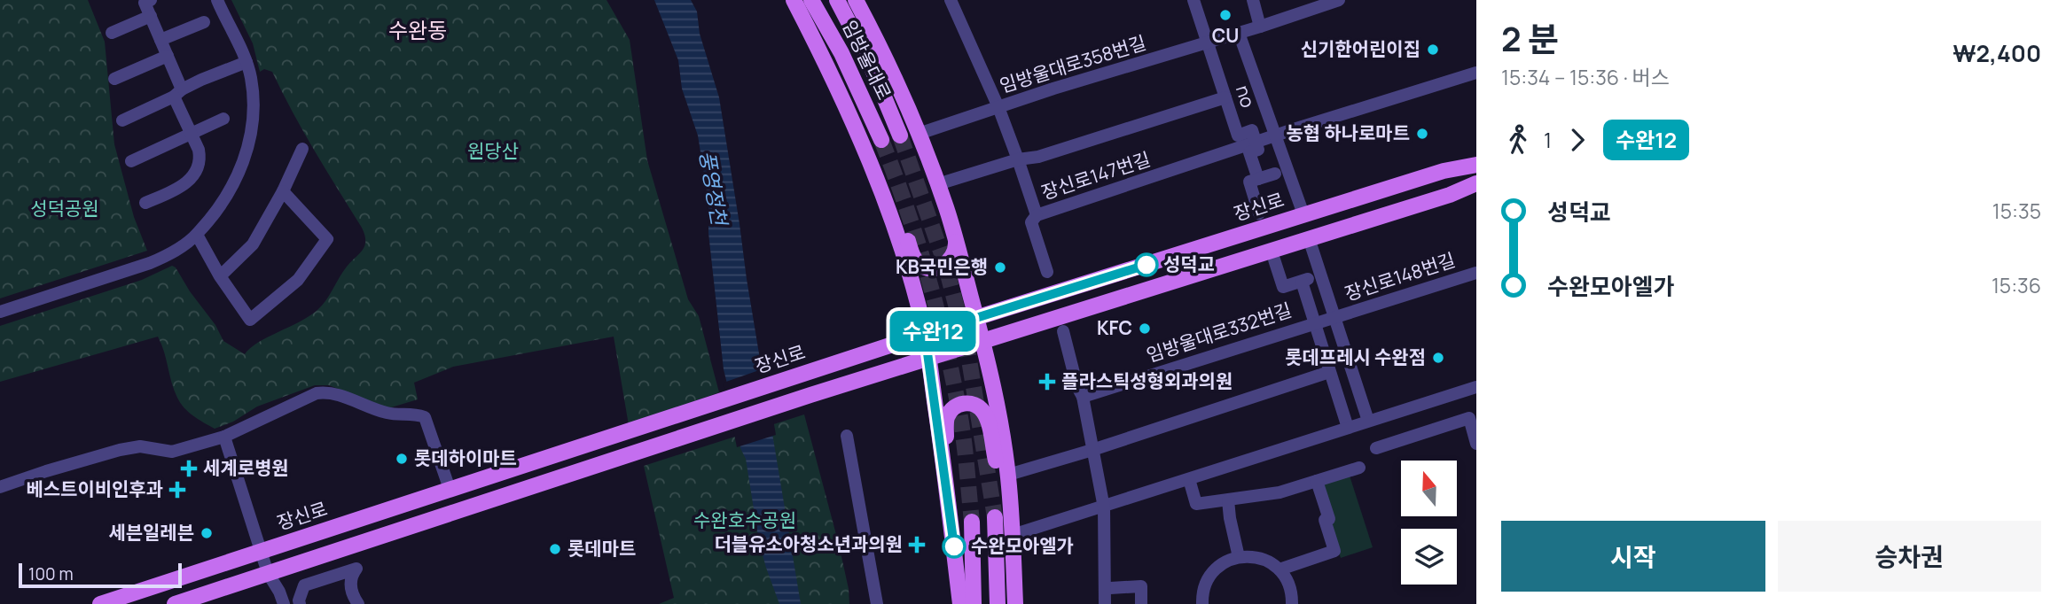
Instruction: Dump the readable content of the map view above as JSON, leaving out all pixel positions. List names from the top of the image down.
{
  "streets": {
    "main road": ["임방울대로", "장신로"],
    "street": [
      "임방울대로358번길",
      "no",
      "장신로147번길",
      "장신로148번길",
      "임방울대로332번길"
    ]
  },
  "crossings": [
    ["임방울대로358번길", "no"],
    ["임방울대로358번길", "장신로147번길"],
    ["no", "장신로147번길"],
    ["장신로148번길", "임방울대로332번길"]
  ],
  "districts": ["수완동"],
  "water": ["풍영정천"],
  "parks": ["원당산", "성덕공원", "수완호수공원"],
  "places": {
    "other": [
      "CU",
      "신기한어린이집",
      "농협 하나로마트",
      "성덕교",
      "KB국민은행",
      "KFC",
      "롯데프레시 수완점",
      "롯데하이마트",
      "세븐일레븐",
      "수완모아엘가",
      "롯데마트"
    ],
    "health": [
      "플라스틱성형외과의원",
      "세계로병원",
      "베스트이비인후과",
      "더블유소아청소년과의원"
    ]
  },
  "lines": ["bus line 수완12"],
  "scale_bar": "100 m",
  "north": "top",
  "page": {
    "on_map": "수완12",
    "heading": ["2 분", "15:34 – 15:36 · 버스", "₩2,400"],
    "legs": ["1", "수완12"],
    "list": [
      {
        "name": "성덕교",
        "value": "15:35"
      },
      {
        "name": "수완모아엘가",
        "value": "15:36"
      }
    ],
    "buttons": ["시작", "승차권"],
    "scale": "100 m"
  }
}
